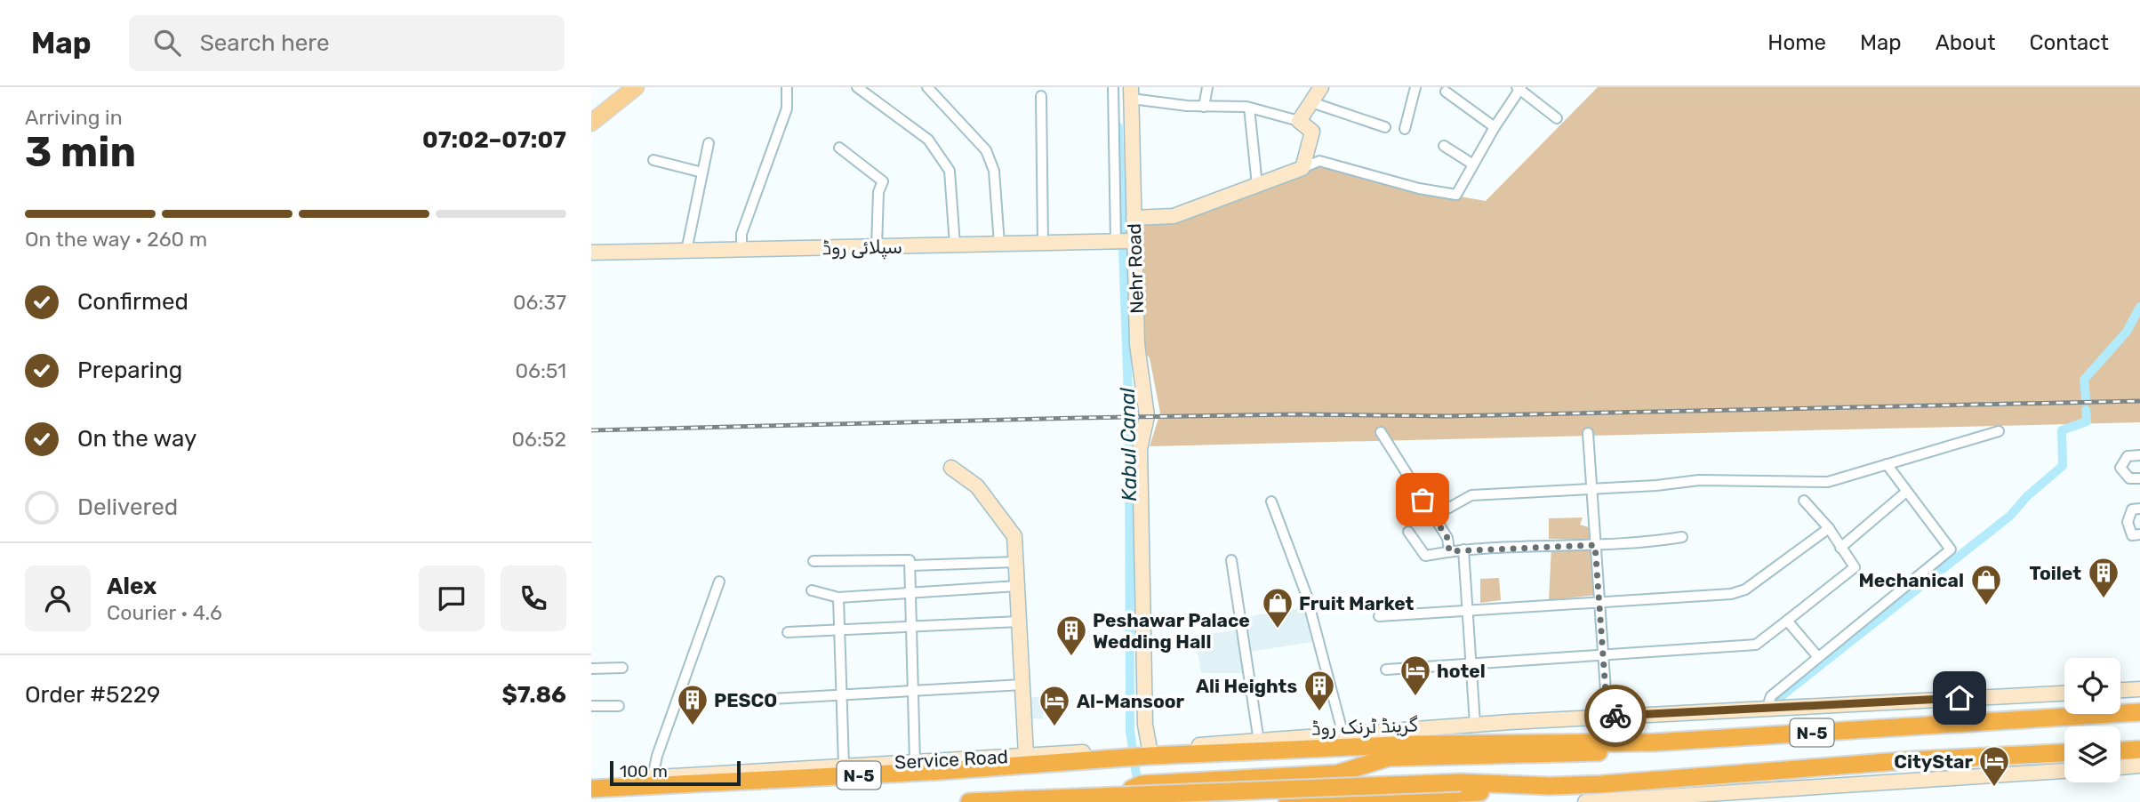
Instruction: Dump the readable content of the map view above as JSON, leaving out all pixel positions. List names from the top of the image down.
{
  "streets": {
    "highway": ["گرینڈ ٹرنک روڈ", "N-5"],
    "street": ["سپلائی روڈ", "Nehr Road", "Service Road"]
  },
  "crossings": [
    ["سپلائی روڈ", "Nehr Road"],
    ["Nehr Road", "گرینڈ ٹرنک روڈ"],
    ["گرینڈ ٹرنک روڈ", "Service Road"]
  ],
  "water": ["Kabul Canal"],
  "places": {
    "building": [
      "Toilet",
      "Peshawar Palace Wedding Hall",
      "Ali Heights",
      "PESCO"
    ],
    "shop": ["Mechanical", "Fruit Market"],
    "hotel": ["hotel", "Al-Mansoor", "CityStar"]
  },
  "scale_bar": "100 m",
  "page": {
    "header": "Map",
    "search": "Search here",
    "nav": [
      "Home",
      "Map",
      "About",
      "Contact"
    ],
    "heading": ["3 min", "Arriving in", "07:02–07:07"],
    "panel": [
      "Alex",
      "Courier · 4.6",
      "Order #5229",
      "$7.86"
    ],
    "bar": "On the way · 260 m",
    "list": [
      ["Confirmed", "06:37"],
      ["Preparing", "06:51"],
      ["On the way", "06:52"],
      "Delivered"
    ],
    "scale": "100 m"
  }
}
